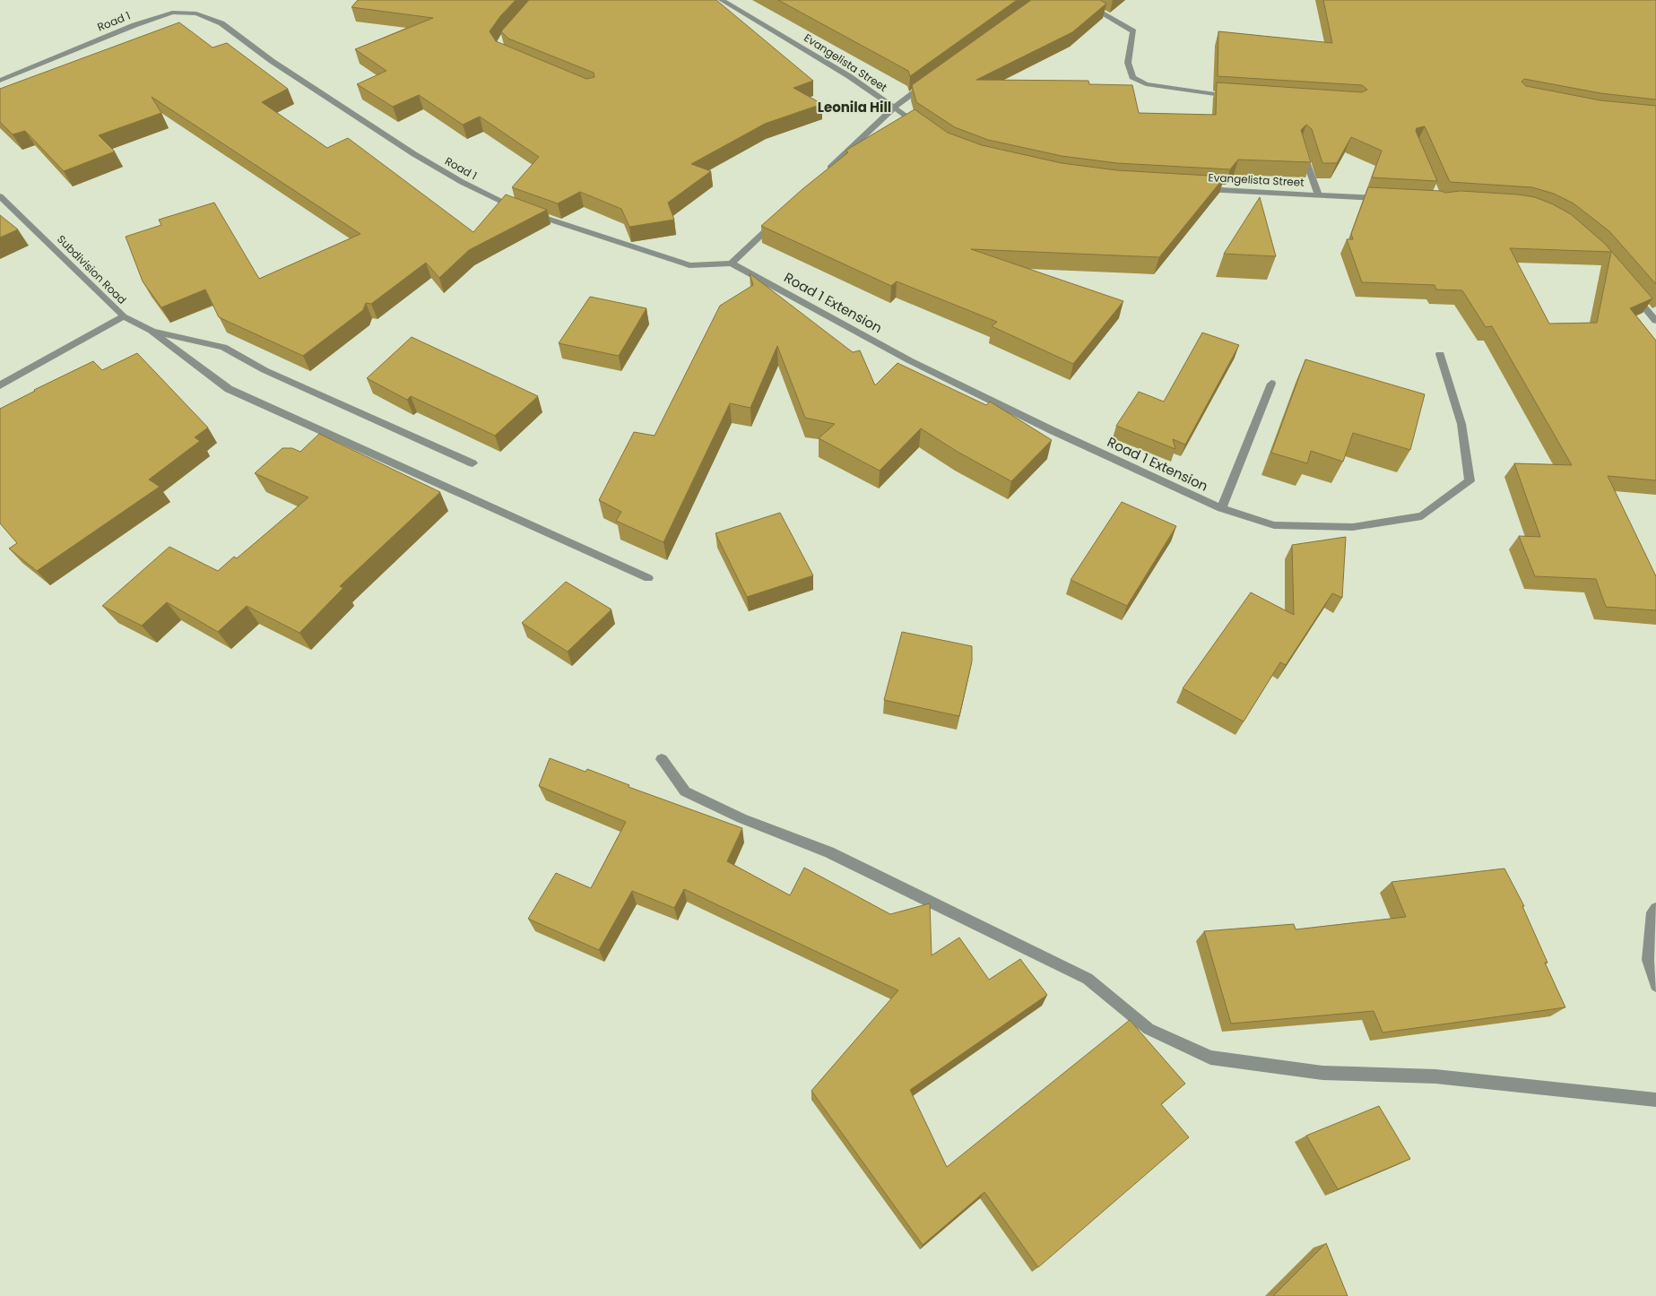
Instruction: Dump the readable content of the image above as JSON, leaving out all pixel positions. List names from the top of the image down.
{
  "streets": {
    "street": [
      "Road 1",
      "Evangelista Street",
      "Subdivision Road",
      "Road 1 Extension"
    ]
  },
  "crossings": [
    ["Road 1", "Road 1 Extension"]
  ],
  "districts": ["Leonila Hill"]
}
